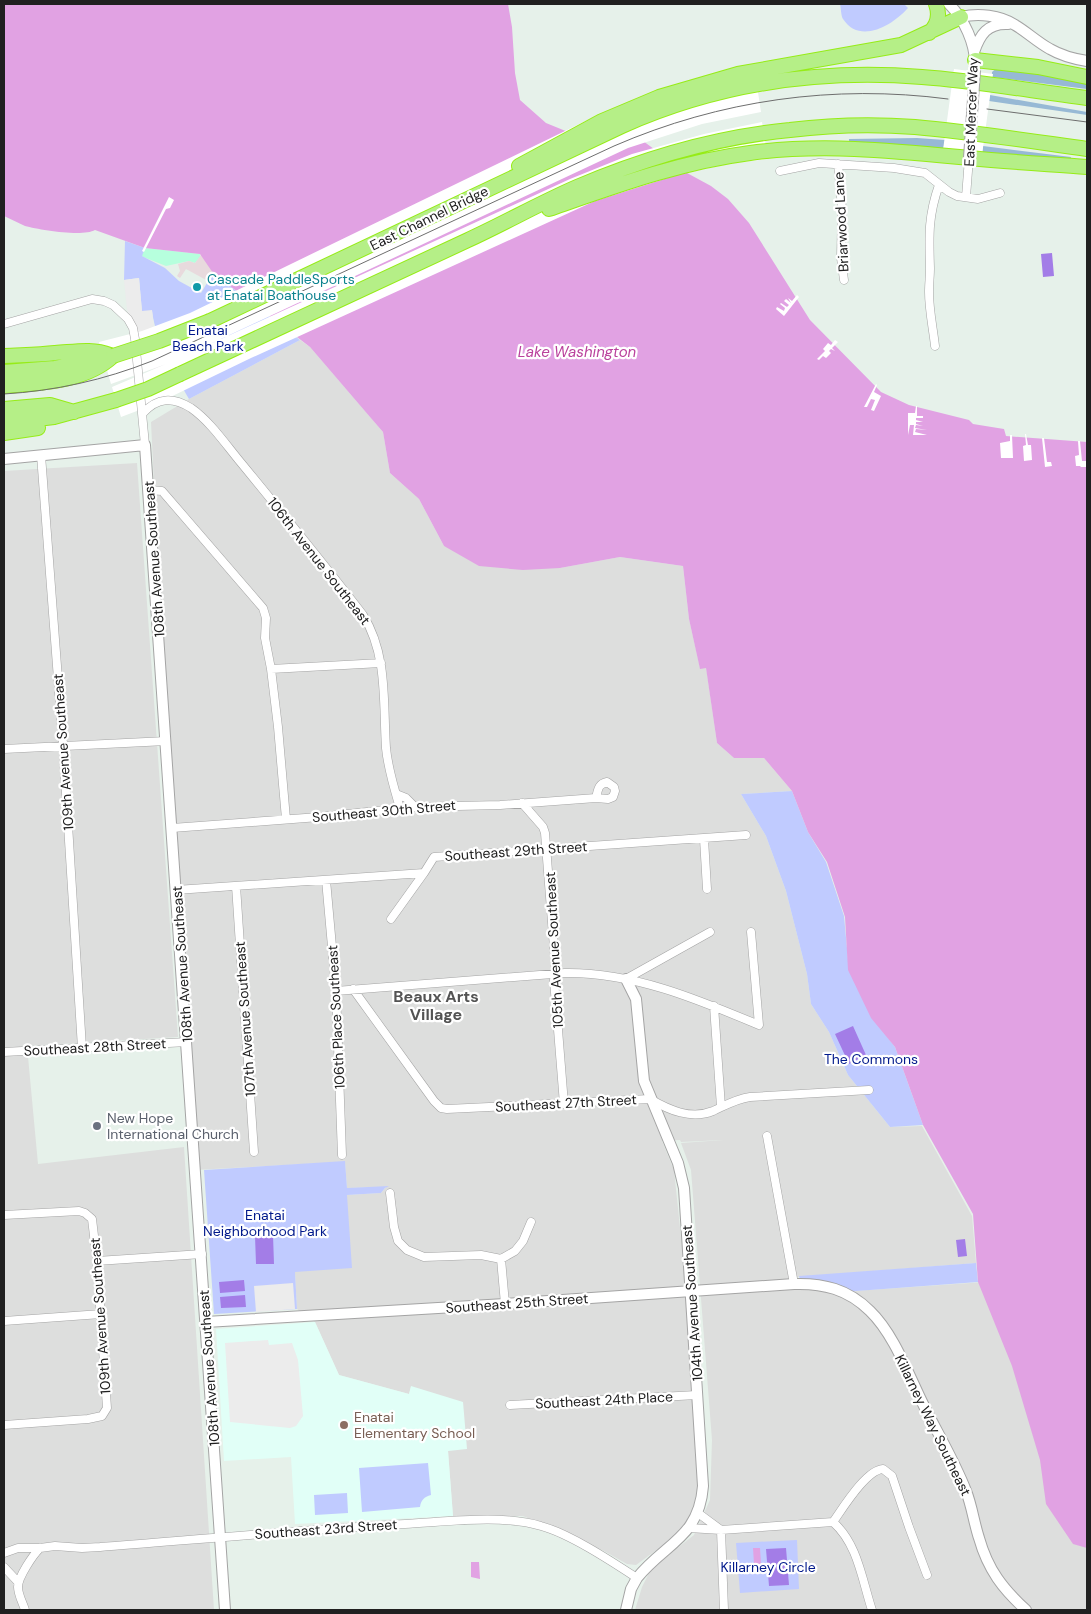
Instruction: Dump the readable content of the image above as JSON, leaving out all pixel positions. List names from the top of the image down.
{
  "streets": {
    "highway": ["East Channel Bridge"],
    "street": [
      "East Mercer Way",
      "Briarwood Lane",
      "108th Avenue Southeast",
      "106th Avenue Southeast",
      "109th Avenue Southeast",
      "Southeast 30th Street",
      "Southeast 29th Street",
      "105th Avenue Southeast",
      "106th Place Southeast",
      "107th Avenue Southeast",
      "Southeast 28th Street",
      "Southeast 27th Street",
      "Southeast 25th Street",
      "104th Avenue Southeast",
      "Southeast 24th Place",
      "Killarney Way Southeast",
      "Southeast 23rd Street"
    ]
  },
  "crossings": [
    ["108th Avenue Southeast", "106th Avenue Southeast"],
    ["108th Avenue Southeast", "Southeast 30th Street"],
    ["108th Avenue Southeast", "Southeast 28th Street"],
    ["108th Avenue Southeast", "Southeast 25th Street"],
    ["108th Avenue Southeast", "Southeast 23rd Street"],
    ["106th Avenue Southeast", "Southeast 30th Street"],
    ["109th Avenue Southeast", "Southeast 28th Street"],
    ["Southeast 30th Street", "105th Avenue Southeast"],
    ["Southeast 29th Street", "105th Avenue Southeast"],
    ["105th Avenue Southeast", "Southeast 27th Street"],
    ["Southeast 27th Street", "104th Avenue Southeast"],
    ["Southeast 25th Street", "104th Avenue Southeast"],
    ["Southeast 25th Street", "Killarney Way Southeast"],
    ["104th Avenue Southeast", "Southeast 24th Place"],
    ["104th Avenue Southeast", "Southeast 23rd Street"]
  ],
  "districts": ["Beaux Arts Village"],
  "water": ["Lake Washington"],
  "parks": [
    "Enatai Beach Park",
    "The Commons",
    "Enatai Neighborhood Park",
    "Killarney Circle"
  ],
  "places": ["Cascade PaddleSports at Enatai Boathouse", "New Hope International Church", "Enatai Elementary School"]
}
